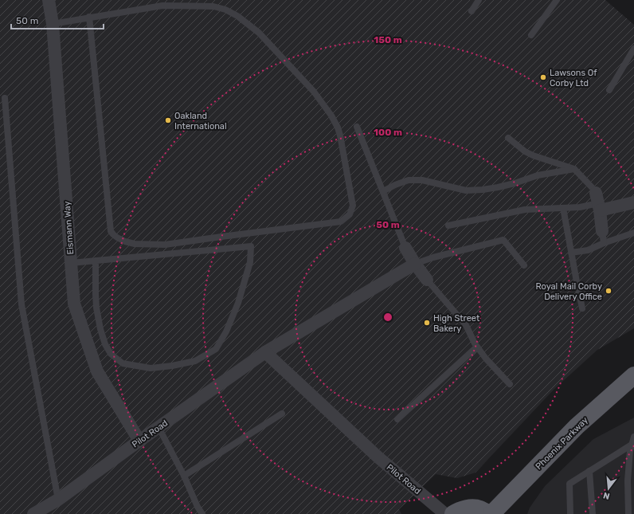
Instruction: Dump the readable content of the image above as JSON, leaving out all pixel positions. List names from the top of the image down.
{
  "streets": {
    "main road": ["Phoenix Parkway"],
    "street": ["Eismann Way", "Pilot Road"]
  },
  "crossings": [
    ["Eismann Way", "Pilot Road"]
  ],
  "places": [
    "Lawsons Of Corby Ltd",
    "Oakland International",
    "Royal Mail Corby Delivery Office",
    "High Street Bakery"
  ],
  "scale_bar": "50 m",
  "north": "bottom",
  "rings": ["150 m", "100 m", "50 m"]
}
